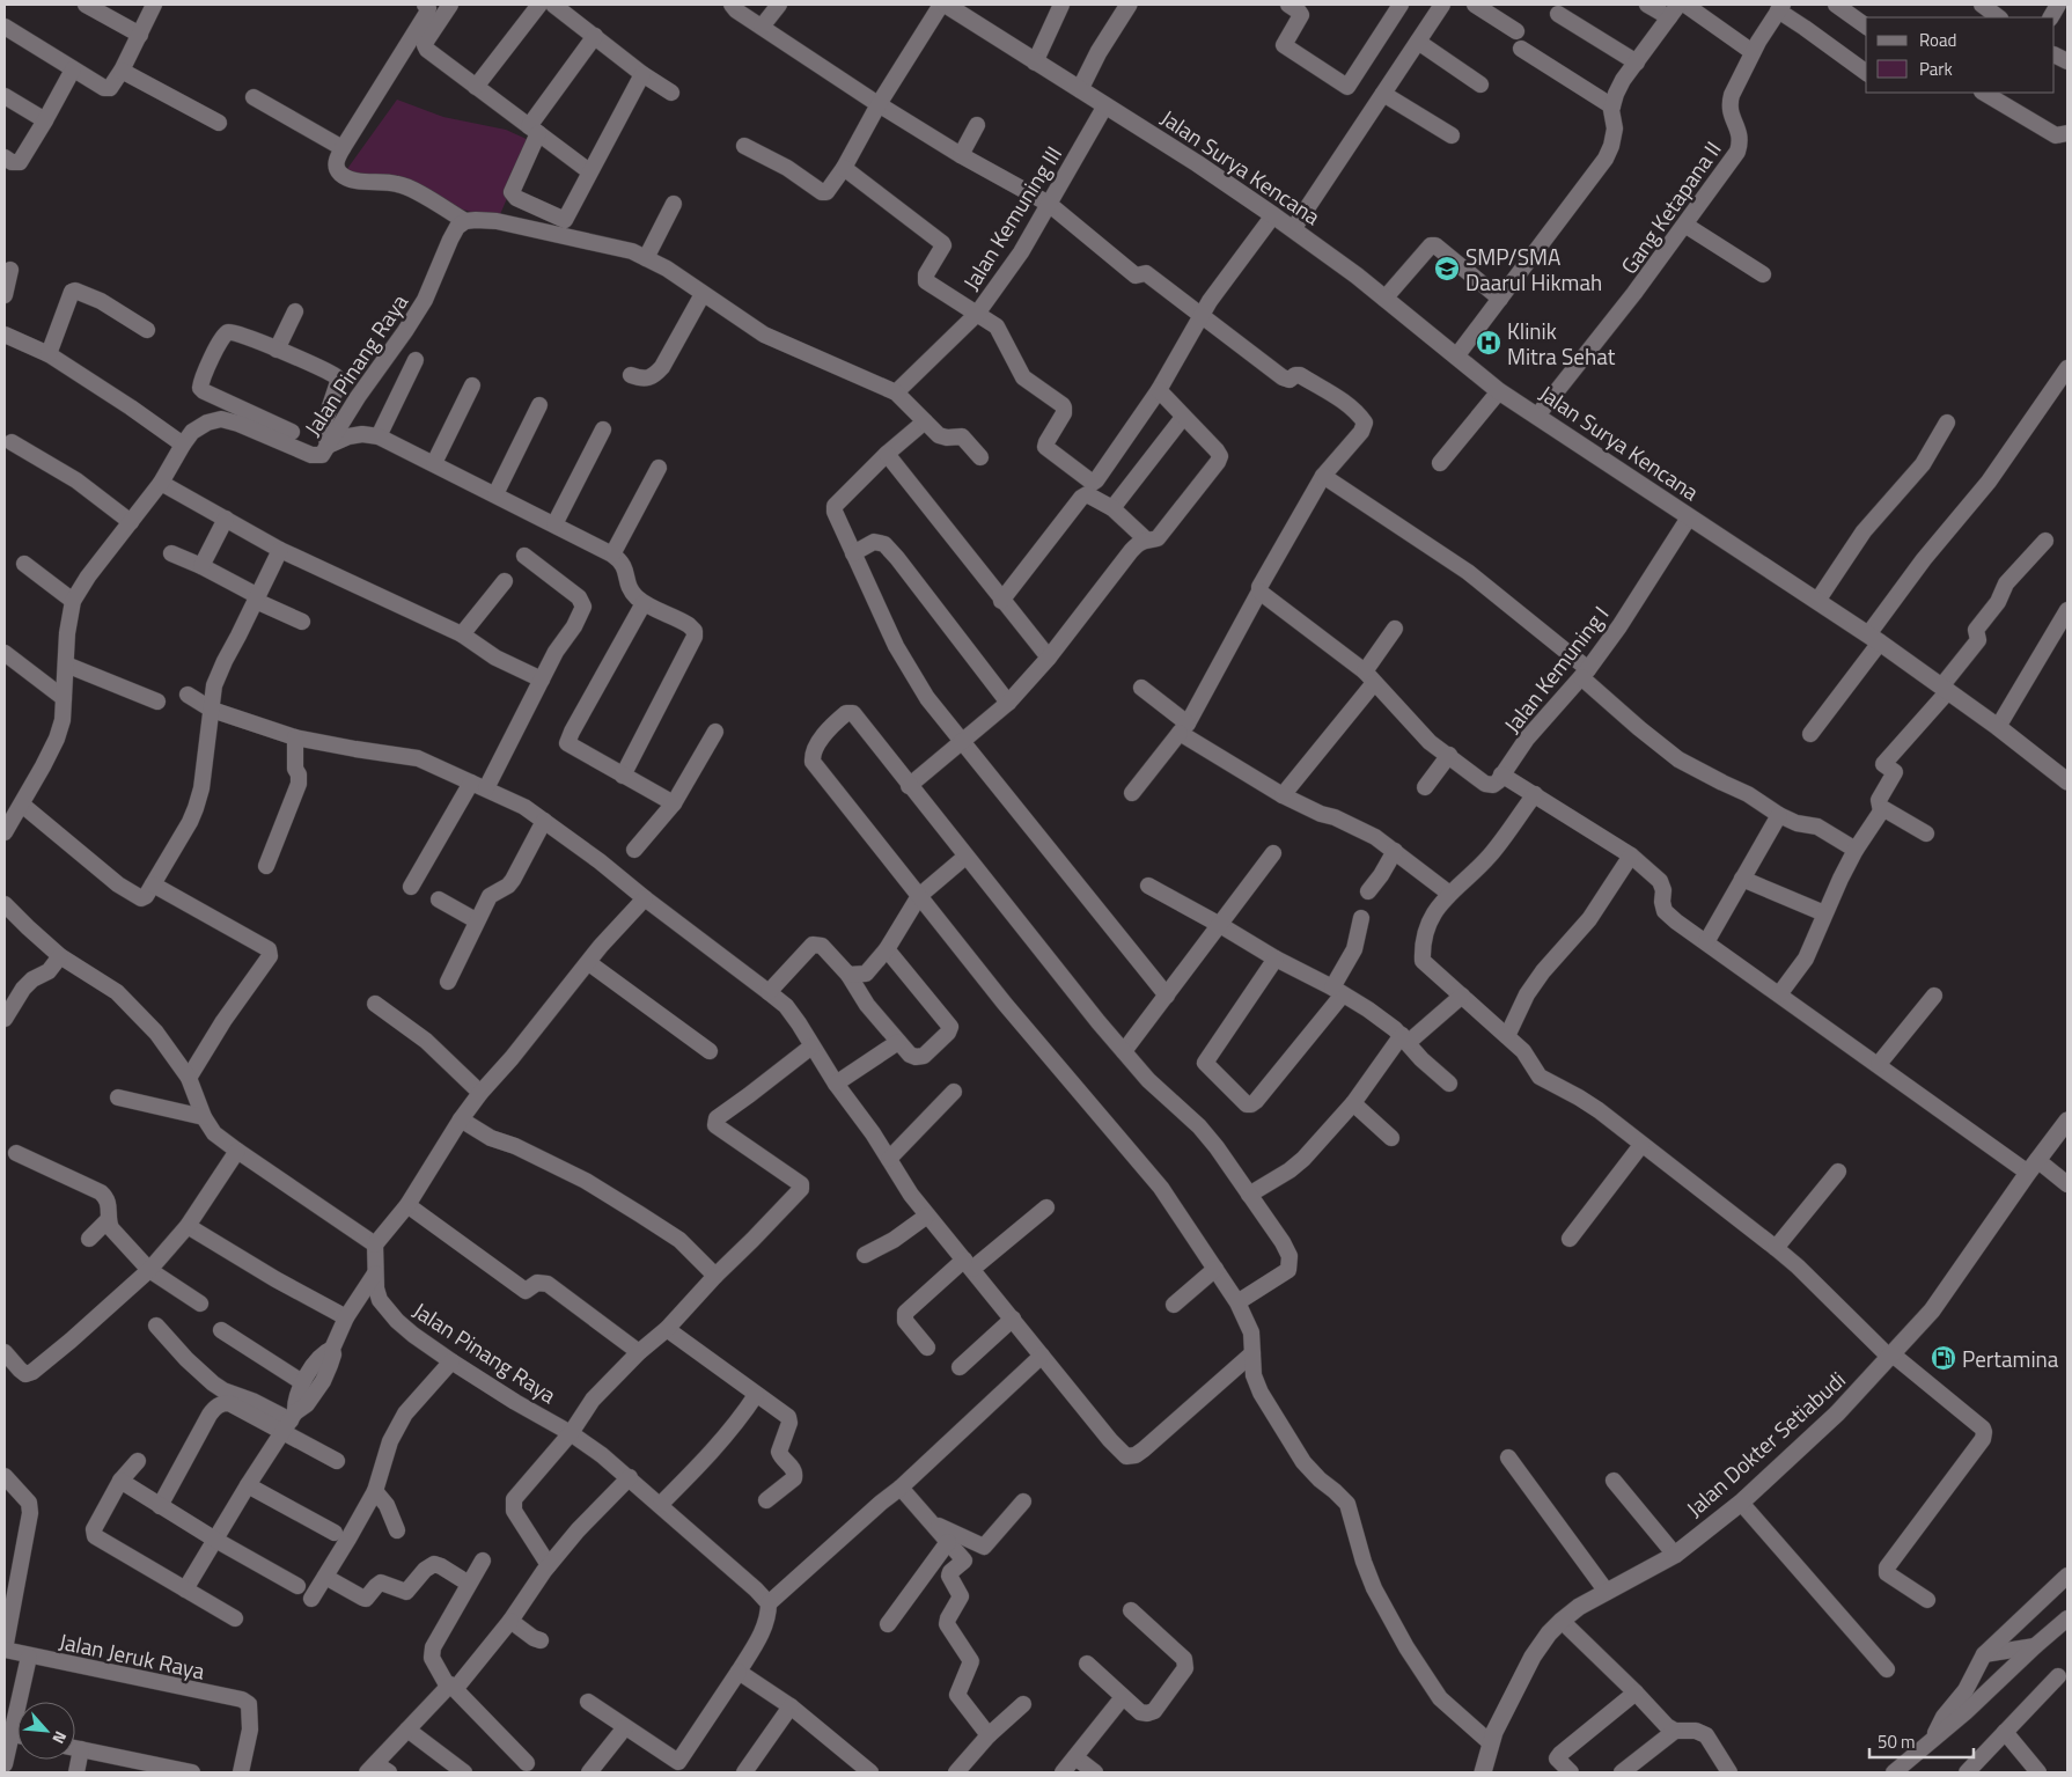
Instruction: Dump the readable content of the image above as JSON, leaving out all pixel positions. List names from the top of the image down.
{
  "streets": {
    "main road": ["Jalan Surya Kencana", "Jalan Dokter Setiabudi"],
    "street": [
      "Gang Ketapana II",
      "Jalan Kemuning III",
      "Jalan Pinang Raya",
      "Jalan Kemuning I",
      "Jalan Jeruk Raya"
    ]
  },
  "crossings": [
    ["Jalan Surya Kencana", "Gang Ketapana II"],
    ["Jalan Surya Kencana", "Jalan Kemuning III"],
    ["Jalan Surya Kencana", "Jalan Kemuning I"]
  ],
  "places": {
    "school or university": ["SMP/SMA Daarul Hikmah"],
    "hospital": ["Klinik Mitra Sehat"],
    "fuel station": ["Pertamina"]
  },
  "legend": ["Road", "Park"],
  "scale_bar": "50 m",
  "north": "bottom right"
}
